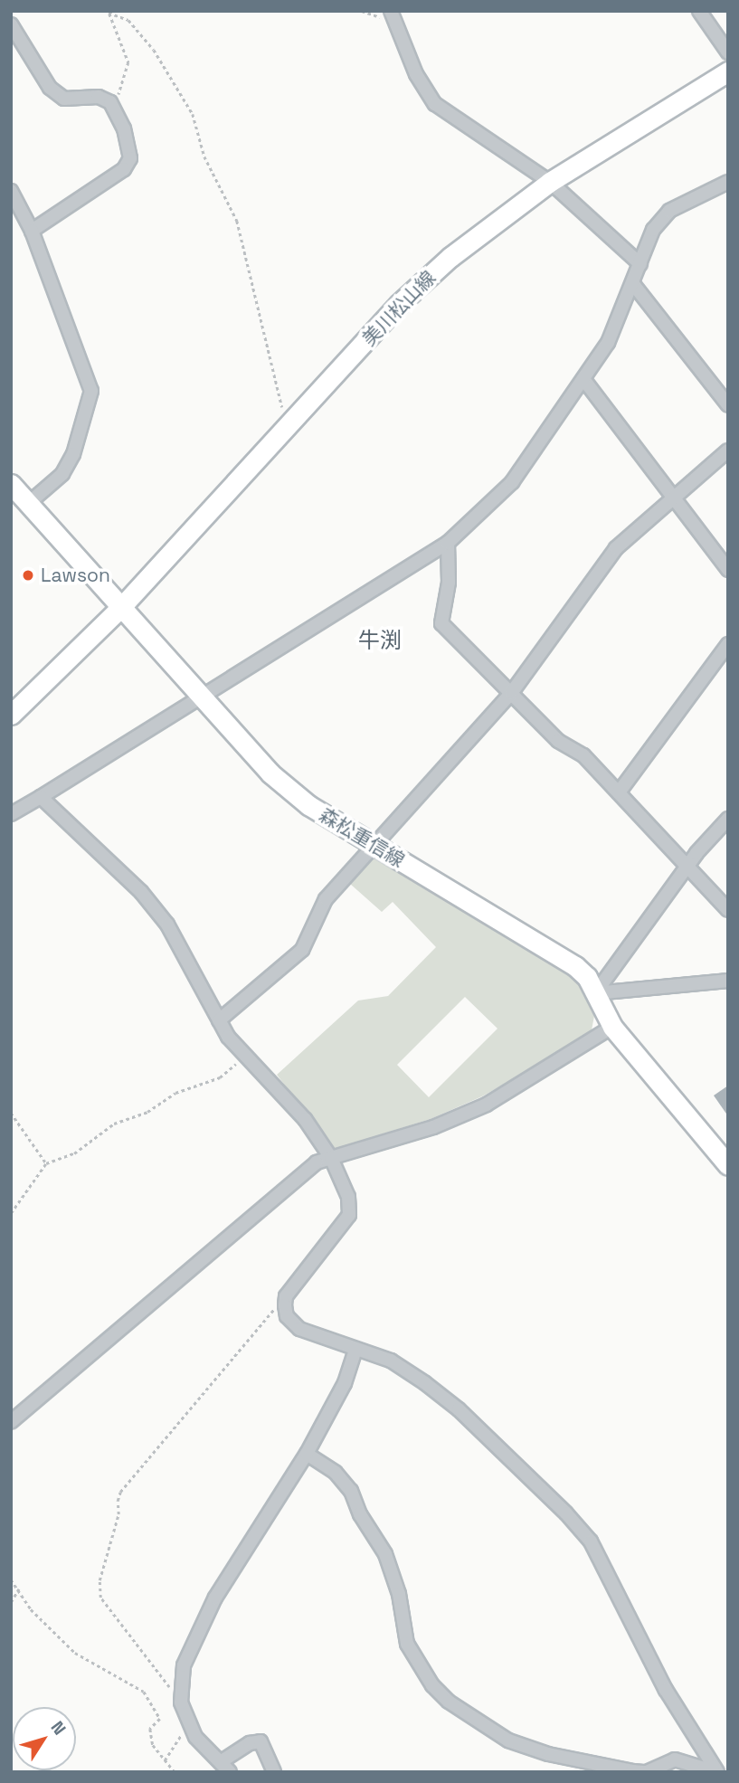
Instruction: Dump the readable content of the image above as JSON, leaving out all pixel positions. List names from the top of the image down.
{
  "streets": {
    "main road": ["美川松山線", "森松重信線"]
  },
  "crossings": [
    ["美川松山線", "森松重信線"]
  ],
  "districts": ["牛渕"],
  "places": ["Lawson"],
  "north": "top right"
}
